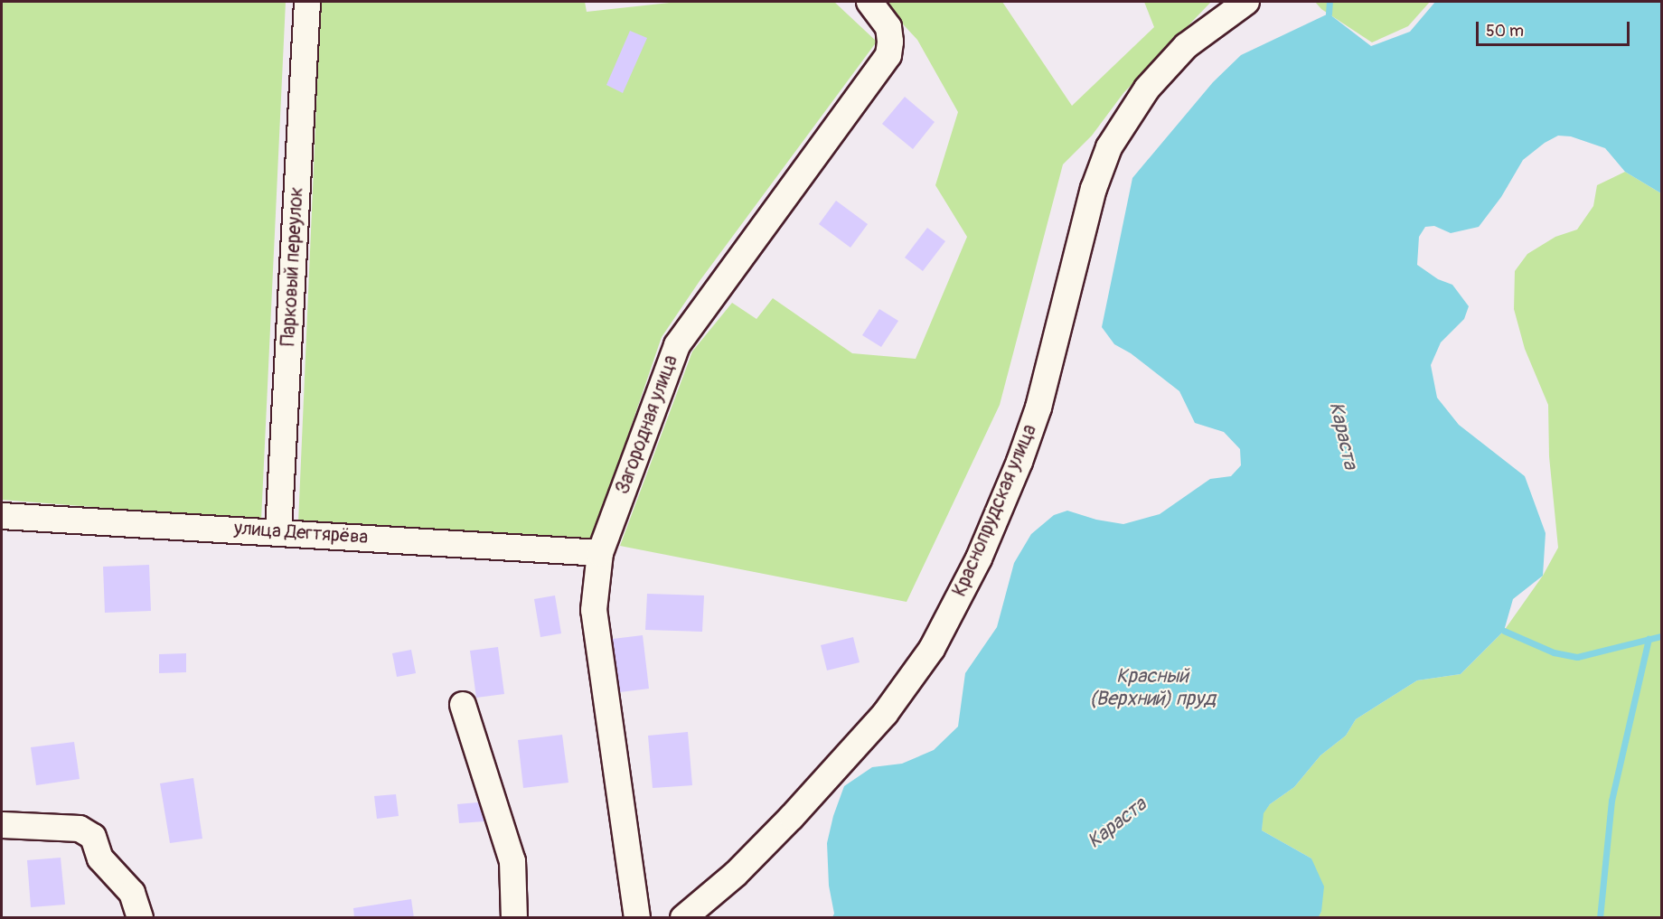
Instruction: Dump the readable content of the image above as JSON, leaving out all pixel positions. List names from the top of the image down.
{
  "streets": {
    "street": [
      "Парковый переулок",
      "Загородная улица",
      "Краснопрудская улица",
      "улица Дегтярёва"
    ]
  },
  "crossings": [
    ["Парковый переулок", "улица Дегтярёва"],
    ["Загородная улица", "улица Дегтярёва"]
  ],
  "water": ["Караста", "Красный (Верхний) пруд"],
  "scale_bar": "50 m"
}
